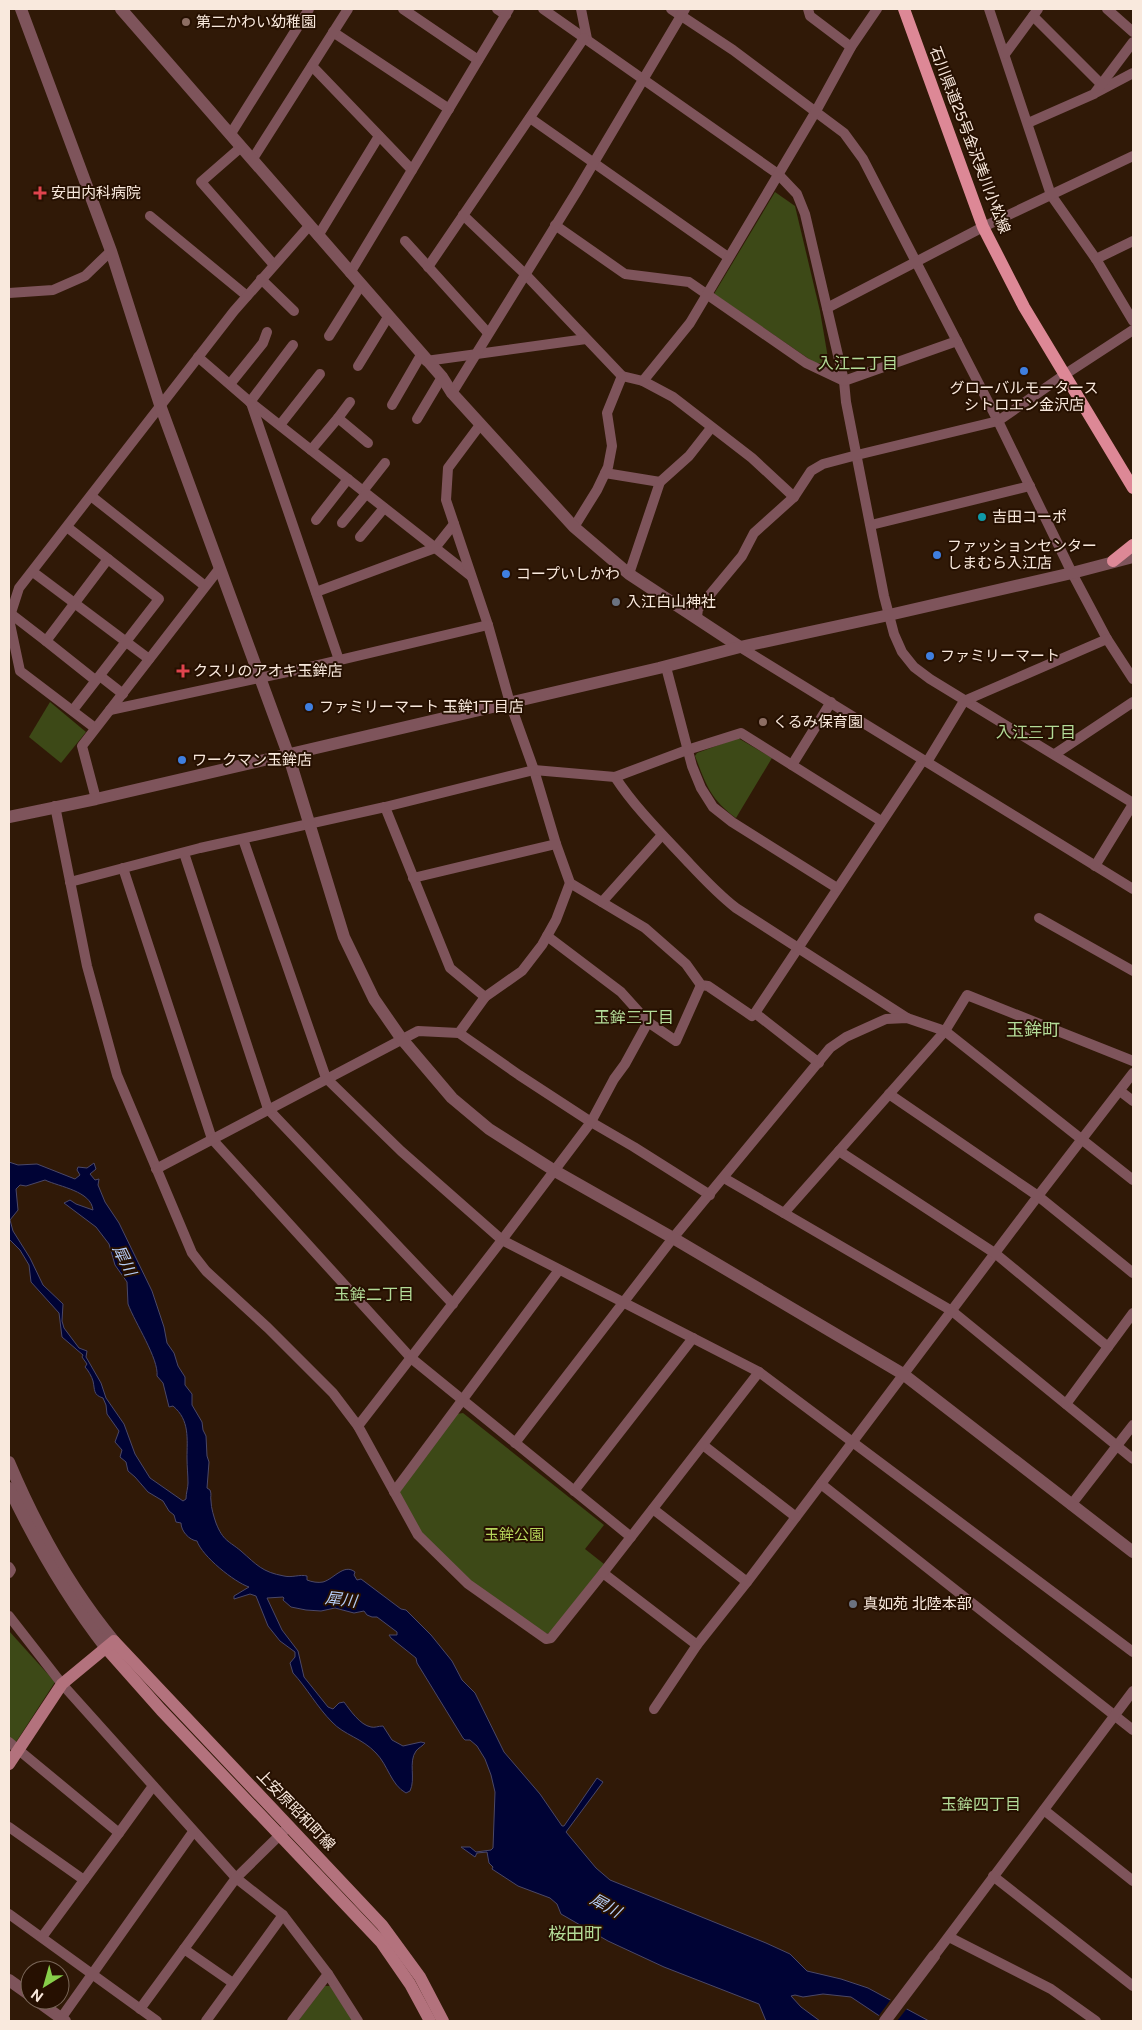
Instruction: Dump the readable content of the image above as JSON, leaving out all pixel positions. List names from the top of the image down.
{
  "streets": {
    "main road": ["石川県道25号金沢美川小松線", "上安原昭和町線"]
  },
  "districts": [
    "入江二丁目",
    "入江三丁目",
    "玉鉾三丁目",
    "玉鉾町",
    "玉鉾二丁目",
    "玉鉾四丁目",
    "桜田町"
  ],
  "water": ["犀川"],
  "parks": ["玉鉾公園"],
  "places": {
    "other": [
      "第二かわい幼稚園",
      "グローバルモータース シトロエン金沢店",
      "吉田コーポ",
      "ファッションセンター しまむら入江店",
      "コープいしかわ",
      "入江白山神社",
      "ファミリーマート",
      "ファミリーマート 玉鉾1丁目店",
      "くるみ保育園",
      "ワークマン玉鉾店",
      "真如苑 北陸本部"
    ],
    "health": ["安田内科病院", "クスリのアオキ玉鉾店"]
  },
  "north": "bottom left"
}
